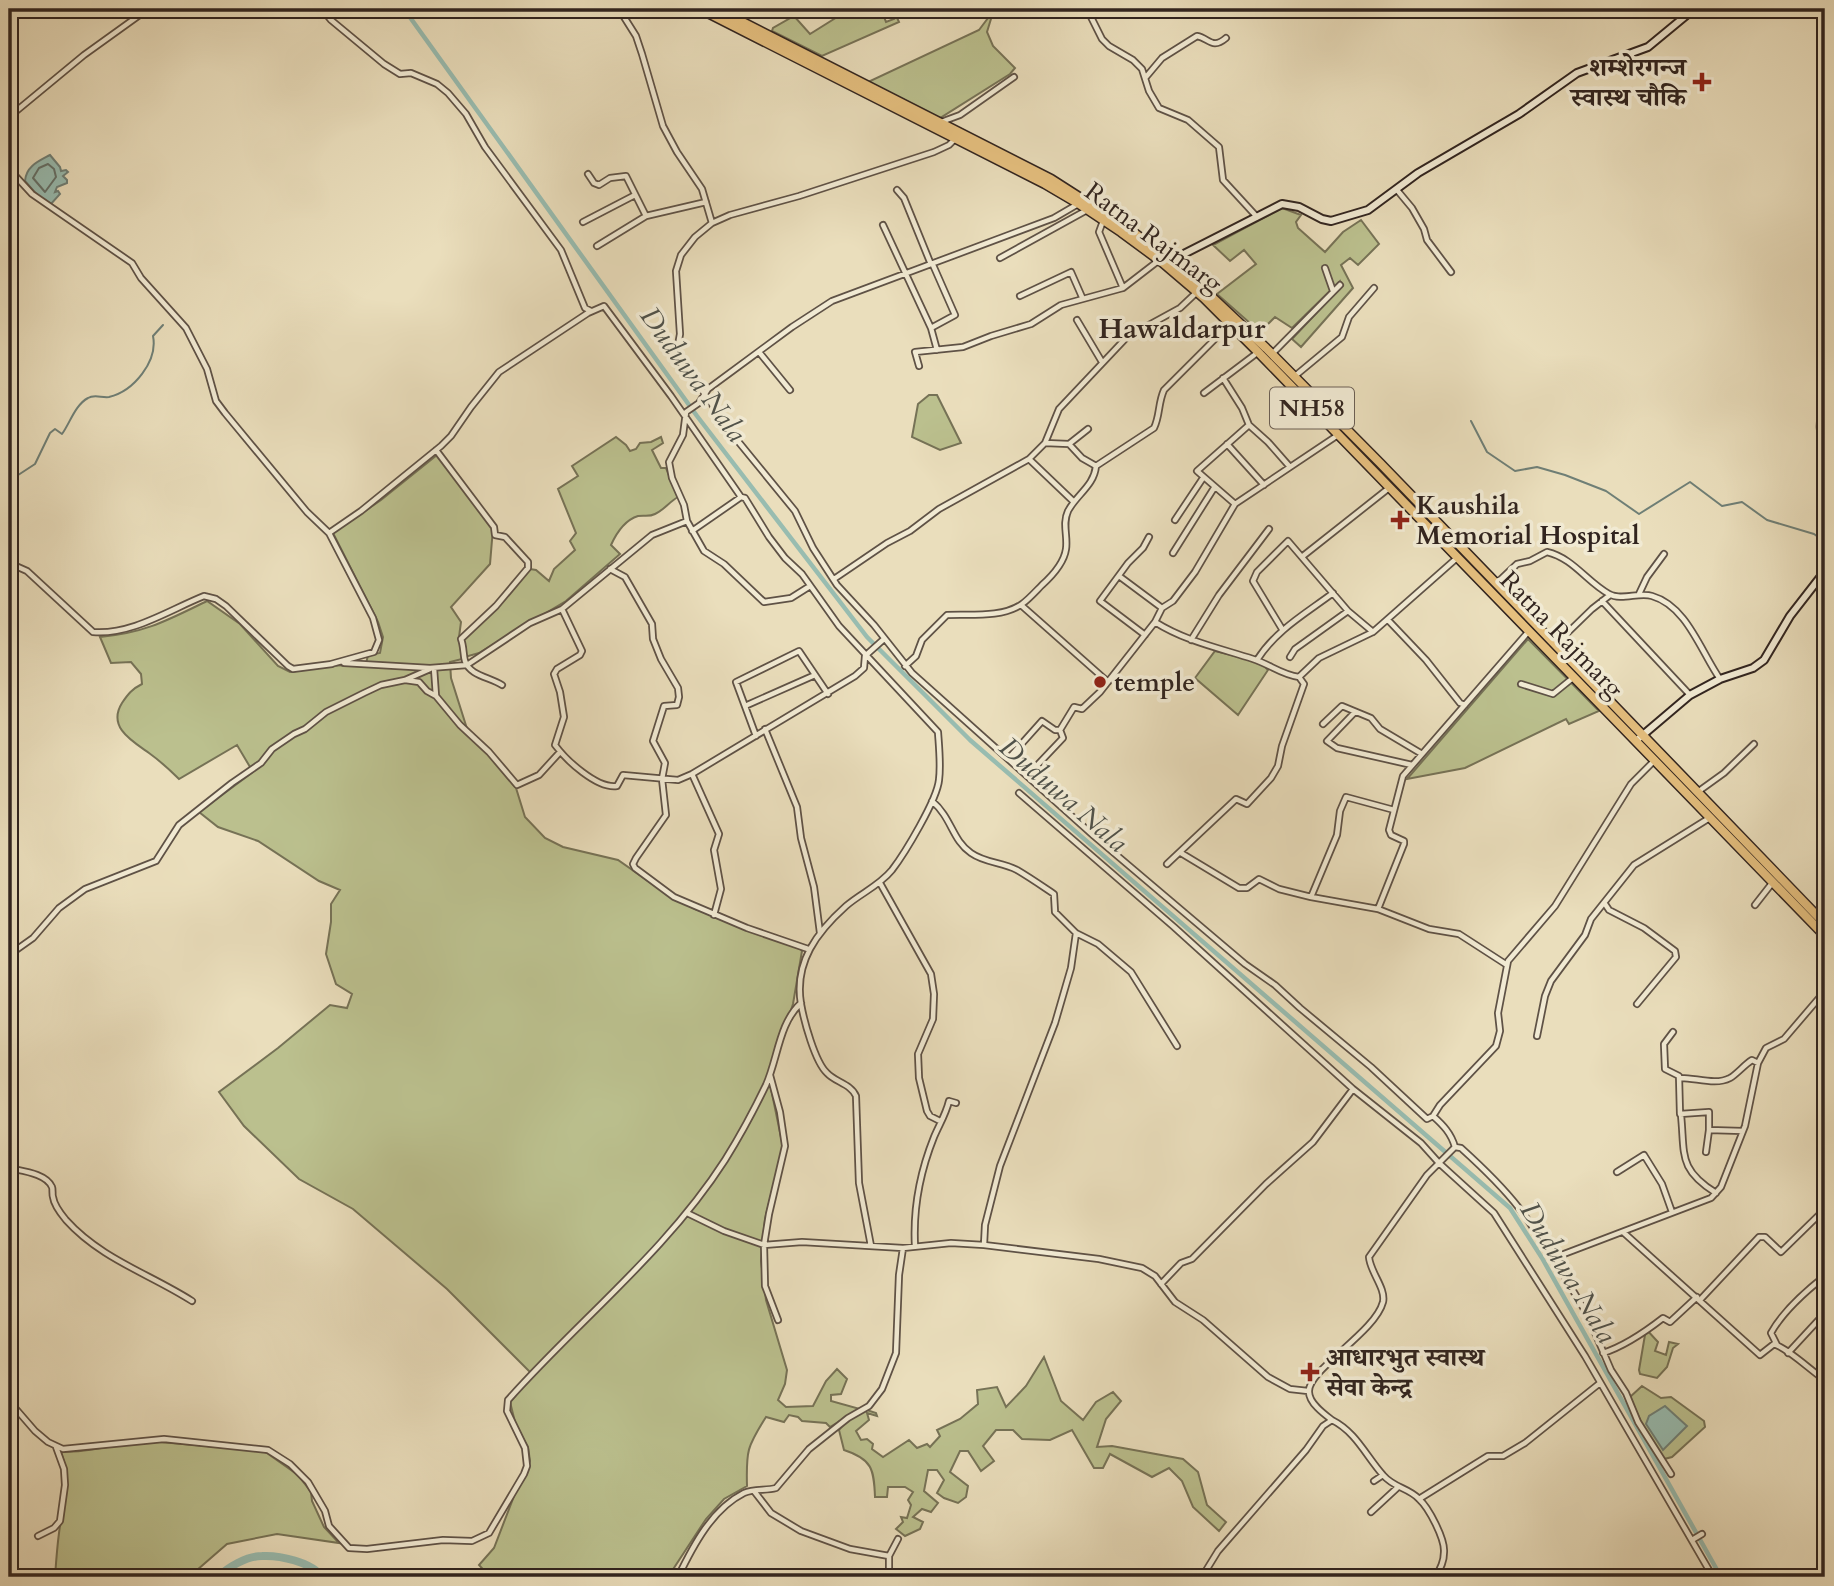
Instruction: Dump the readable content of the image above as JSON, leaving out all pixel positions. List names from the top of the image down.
{
  "streets": {
    "highway": ["Ratna Rajmarg", "NH58"]
  },
  "districts": ["Hawaldarpur"],
  "water": ["Duduwa Nala"],
  "places": {
    "health": ["शम्शेरगन्ज स्वास्थ चौकि", "Kaushila Memorial Hospital", "आधारभुत स्वास्थ सेवा केन्द्र"],
    "other": ["temple"]
  }
}
